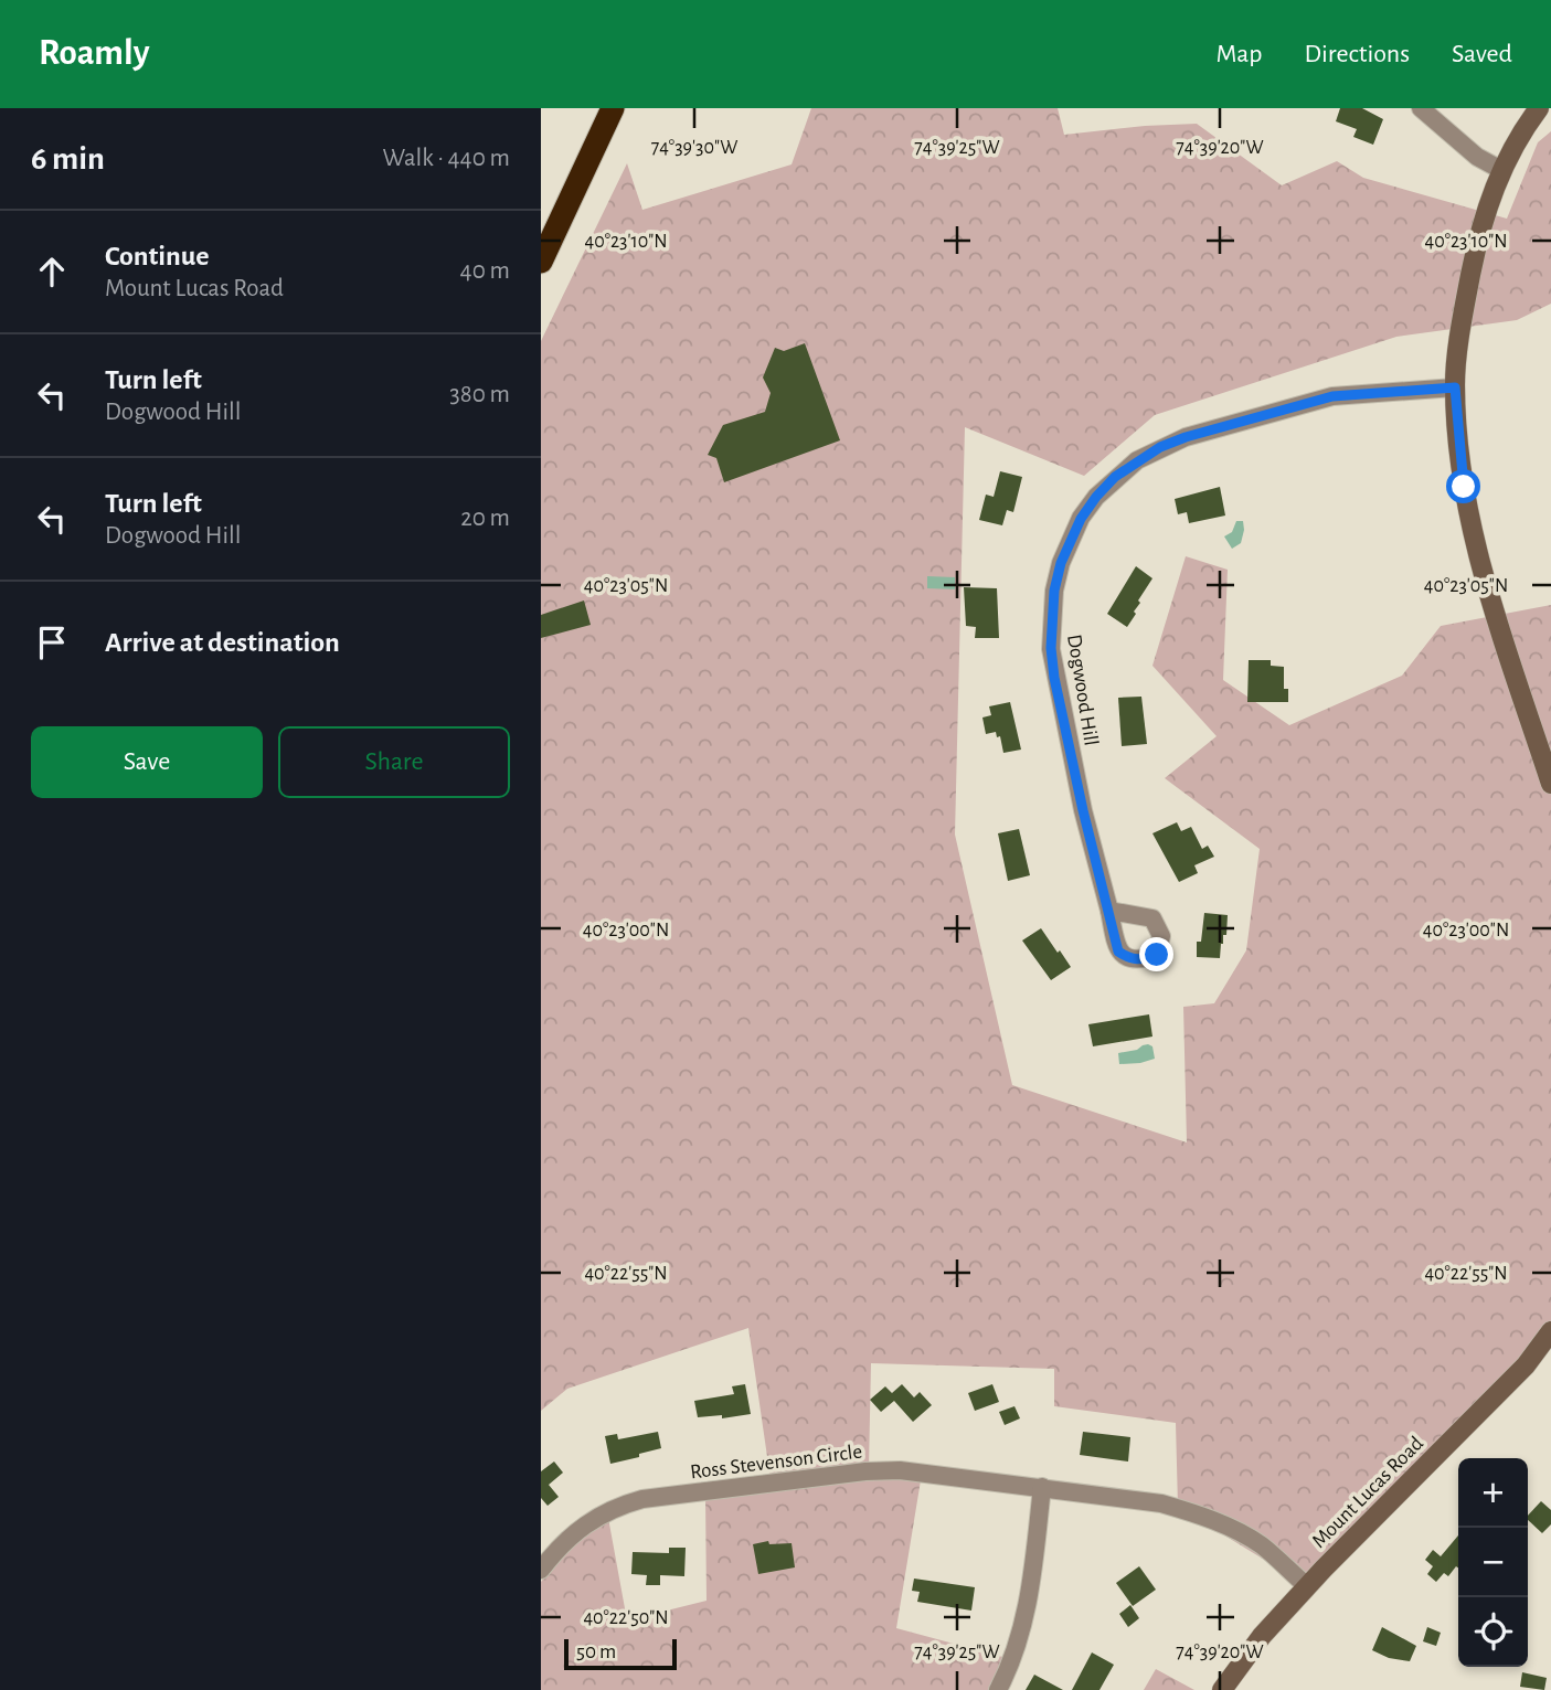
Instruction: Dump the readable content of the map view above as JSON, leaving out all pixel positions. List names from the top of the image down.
{
  "streets": {
    "street": ["Dogwood Hill", "Ross Stevenson Circle", "Mount Lucas Road"]
  },
  "crossings": [
    ["Ross Stevenson Circle", "Mount Lucas Road"]
  ],
  "scale_bar": "50 m",
  "page": {
    "header": "Roamly",
    "nav": ["Map", "Directions", "Saved"],
    "heading": ["6 min", "Walk · 440 m"],
    "list": [
      ["Continue", "Mount Lucas Road", "40 m"],
      ["Turn left", "Dogwood Hill", "380 m"],
      ["Turn left", "Dogwood Hill", "20 m"],
      "Arrive at destination"
    ],
    "buttons": ["Save", "Share"],
    "map_buttons": ["+", "−"],
    "scale": "50 m"
  },
  "coordinates": [
    "74°39'30\"W",
    "74°39'25\"W",
    "74°39'20\"W",
    "40°23'10\"N",
    "40°23'05\"N",
    "40°23'00\"N",
    "40°22'55\"N",
    "40°22'50\"N"
  ]
}
